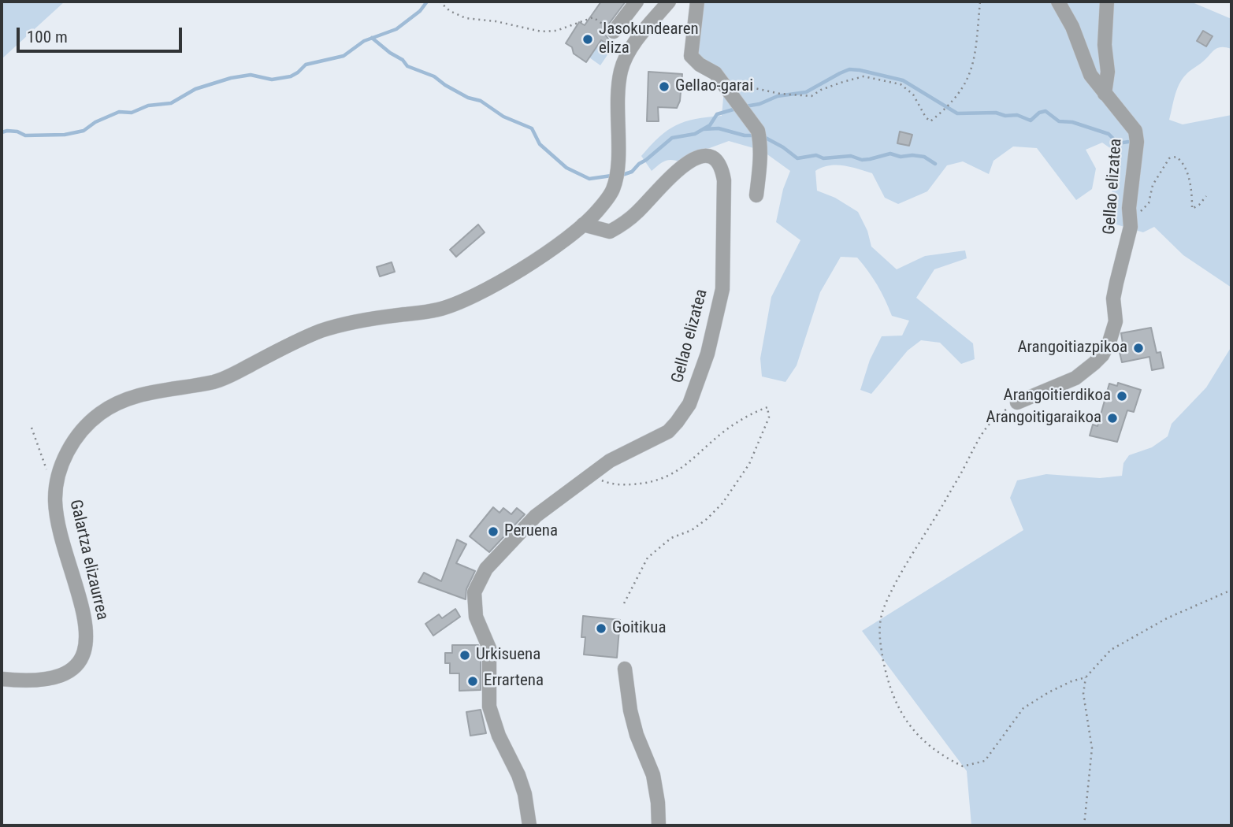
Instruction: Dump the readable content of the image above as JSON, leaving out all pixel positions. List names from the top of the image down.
{
  "streets": {
    "street": ["Gellao elizatea", "Galartza elizaurrea"]
  },
  "crossings": [
    ["Gellao elizatea", "Galartza elizaurrea"]
  ],
  "places": [
    "Jasokundearen eliza",
    "Gellao-garai",
    "Arangoitiazpikoa",
    "Arangoitierdikoa",
    "Arangoitigaraikoa",
    "Peruena",
    "Goitikua",
    "Urkisuena",
    "Errartena"
  ],
  "scale_bar": "100 m"
}
